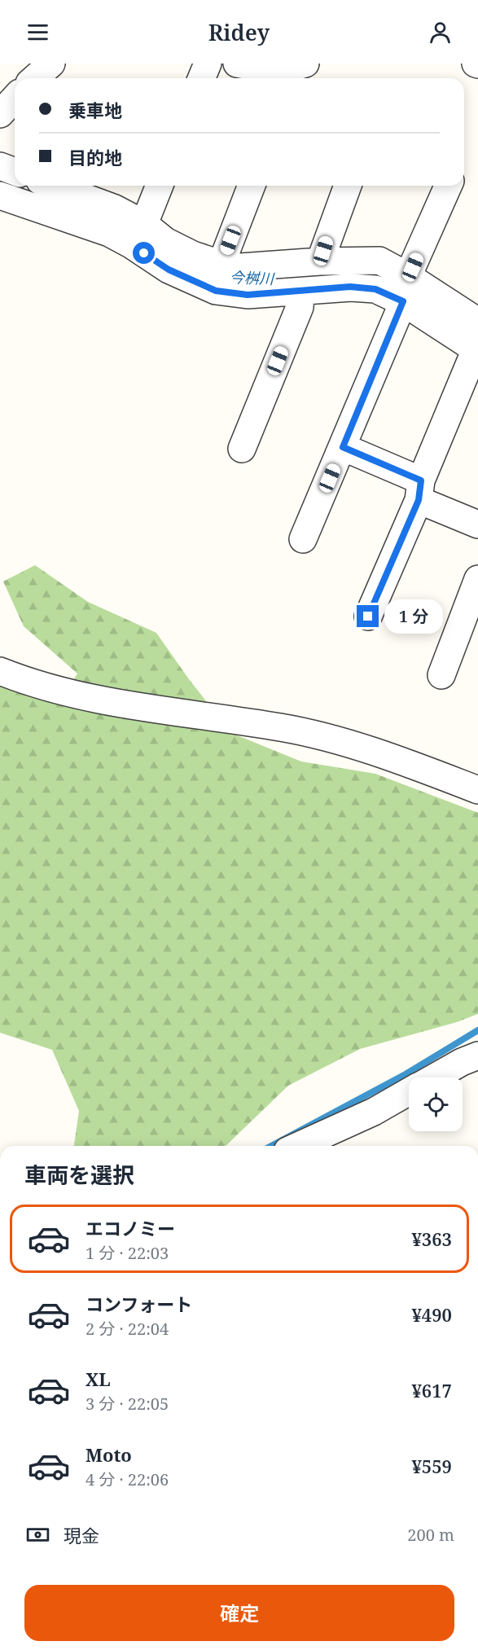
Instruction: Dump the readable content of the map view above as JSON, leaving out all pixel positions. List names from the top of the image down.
{
  "water": ["今桝川"],
  "page": {
    "header": "Ridey",
    "banner": ["乗車地", "目的地"],
    "bubble": "1 分",
    "heading": "車両を選択",
    "list": [
      {
        "name": "エコノミー",
        "note": "1 分 · 22:03",
        "value": "¥363"
      },
      {
        "name": "コンフォート",
        "note": "2 分 · 22:04",
        "value": "¥490"
      },
      {
        "name": "XL",
        "note": "3 分 · 22:05",
        "value": "¥617"
      },
      {
        "name": "Moto",
        "note": "4 分 · 22:06",
        "value": "¥559"
      }
    ],
    "pay": ["現金", "200 m"],
    "buttons": "確定"
  }
}
